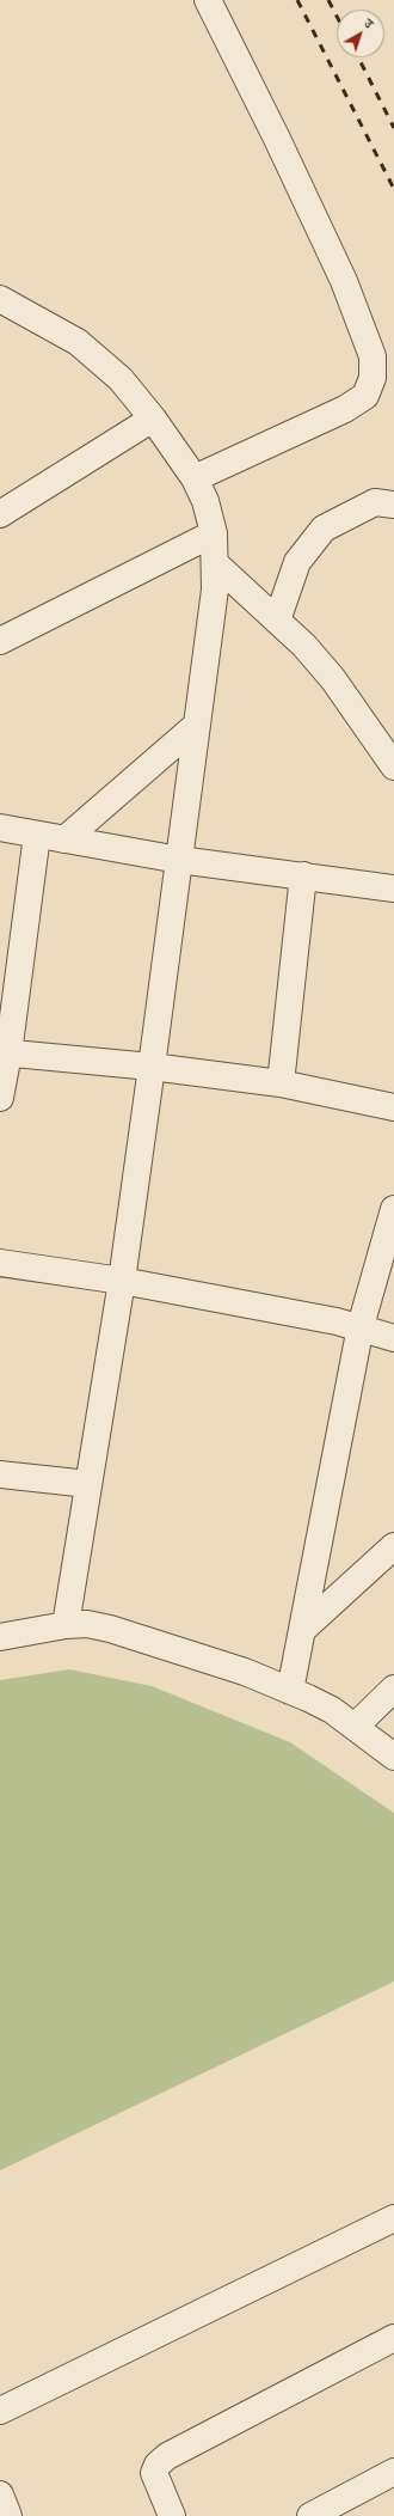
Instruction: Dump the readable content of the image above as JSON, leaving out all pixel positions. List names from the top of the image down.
{
  "north": "top right"
}
